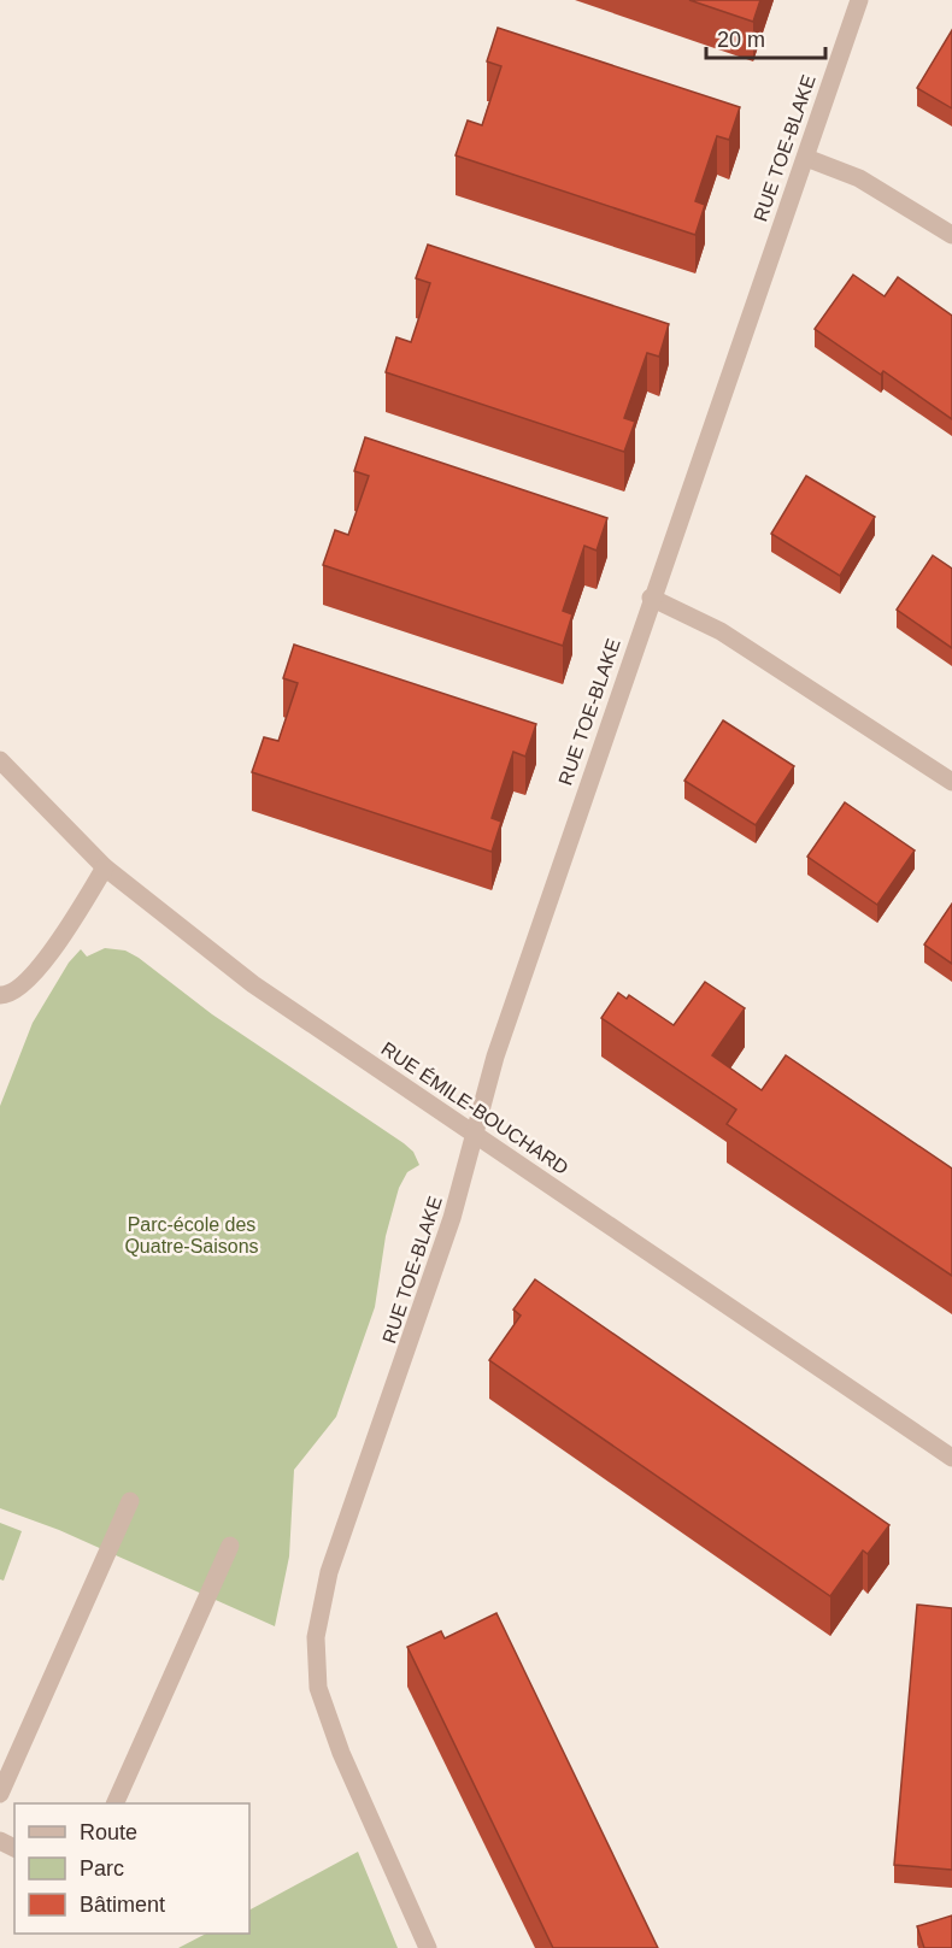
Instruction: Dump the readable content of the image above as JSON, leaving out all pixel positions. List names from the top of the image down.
{
  "streets": {
    "street": ["RUE TOE-BLAKE", "RUE ÉMILE-BOUCHARD"]
  },
  "crossings": [
    ["RUE TOE-BLAKE", "RUE ÉMILE-BOUCHARD"]
  ],
  "parks": ["Parc-école des Quatre-Saisons"],
  "legend": ["Route", "Parc", "Bâtiment"],
  "scale_bar": "20 m"
}
